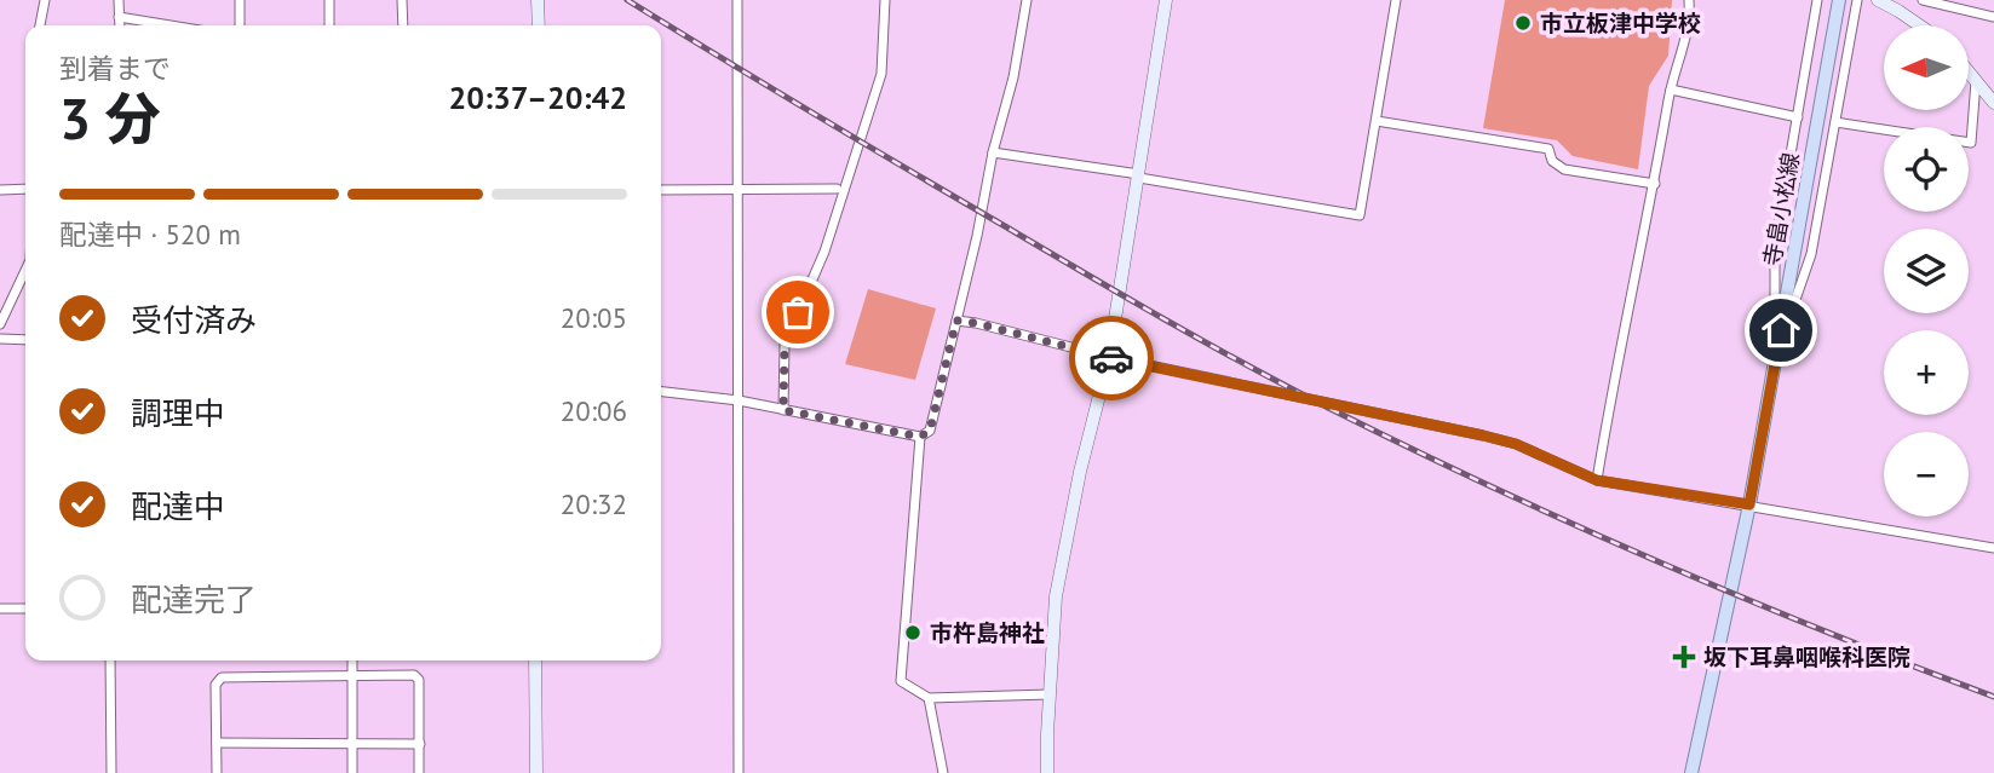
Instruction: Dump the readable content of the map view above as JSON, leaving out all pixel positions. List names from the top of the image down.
{
  "streets": {
    "main road": ["寺畠小松線"]
  },
  "places": {
    "other": ["市立板津中学校", "市杵島神社"],
    "health": ["坂下耳鼻咽喉科医院"]
  },
  "north": "left",
  "page": {
    "map_buttons": ["+", "−"],
    "heading": ["3 分", "到着まで", "20:37–20:42"],
    "bar": "配達中 · 520 m",
    "list": [
      ["受付済み", "20:05"],
      ["調理中", "20:06"],
      ["配達中", "20:32"],
      "配達完了"
    ]
  }
}
